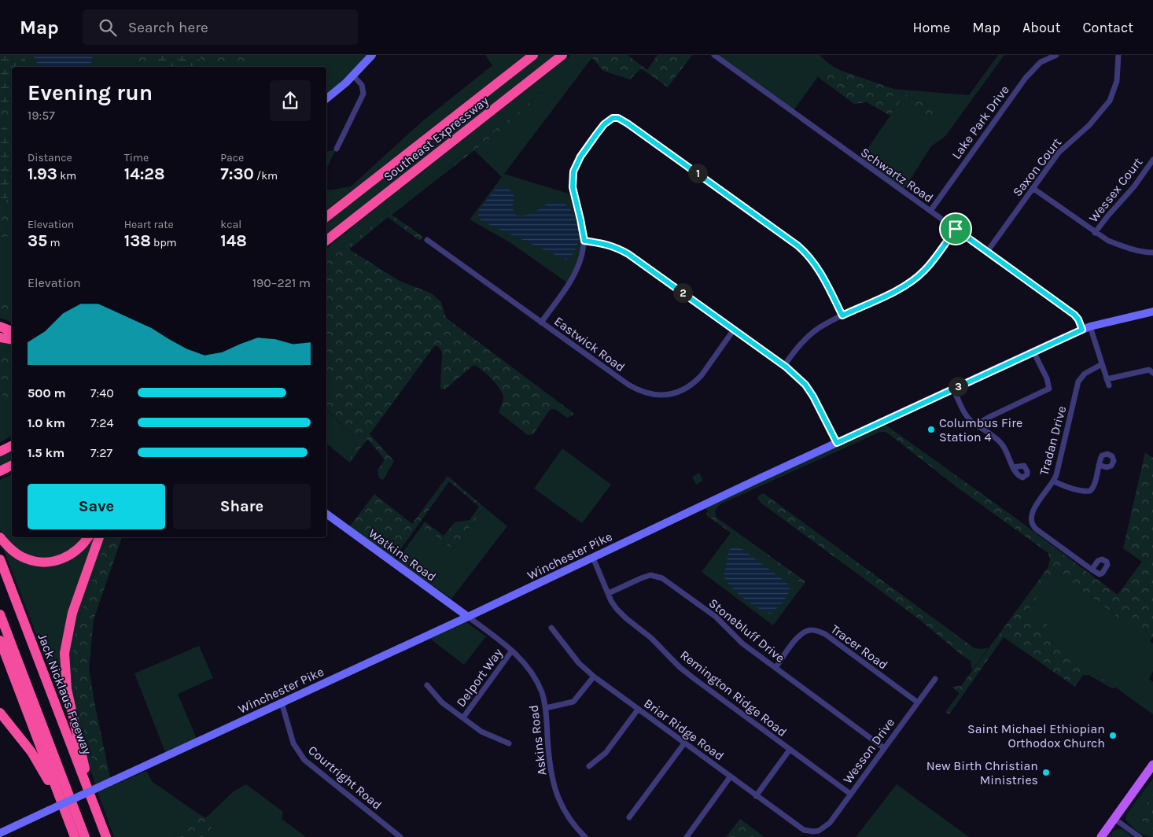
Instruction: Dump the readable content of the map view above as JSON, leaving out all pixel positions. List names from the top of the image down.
{
  "streets": {
    "highway": ["Southeast Expressway", "Jack Nicklaus Freeway"],
    "main road": ["Watkins Road", "Winchester Pike"],
    "street": [
      "Lake Park Drive",
      "Saxon Court",
      "Schwartz Road",
      "Wessex Court",
      "Eastwick Road",
      "Tradan Drive",
      "Stonebluff Drive",
      "Tracer Road",
      "Delport Way",
      "Remington Ridge Road",
      "Briar Ridge Road",
      "Askins Road",
      "Wesson Drive",
      "Courtright Road"
    ]
  },
  "crossings": [
    ["Lake Park Drive", "Schwartz Road"],
    ["Saxon Court", "Schwartz Road"],
    ["Schwartz Road", "Tradan Drive"],
    ["Schwartz Road", "Winchester Pike"],
    ["Watkins Road", "Winchester Pike"],
    ["Watkins Road", "Askins Road"],
    ["Winchester Pike", "Remington Ridge Road"],
    ["Winchester Pike", "Askins Road"],
    ["Winchester Pike", "Courtright Road"],
    ["Stonebluff Drive", "Tracer Road"],
    ["Stonebluff Drive", "Remington Ridge Road"],
    ["Stonebluff Drive", "Wesson Drive"],
    ["Tracer Road", "Wesson Drive"],
    ["Delport Way", "Askins Road"],
    ["Remington Ridge Road", "Wesson Drive"],
    ["Briar Ridge Road", "Wesson Drive"]
  ],
  "places": ["Columbus Fire Station 4", "Saint Michael Ethiopian Orthodox Church", "New Birth Christian Ministries"],
  "page": {
    "header": "Map",
    "search": "Search here",
    "nav": [
      "Home",
      "Map",
      "About",
      "Contact"
    ],
    "heading": ["Evening run", "19:57"],
    "stats": [
      ["Distance", "1.93 km"],
      ["Time", "14:28"],
      ["Pace", "7:30 /km"],
      ["Elevation", "35 m"],
      ["Heart rate", "138 bpm"],
      ["kcal", "148"]
    ],
    "pins": ["1", "2", "3"],
    "chart": ["Elevation", "190–221 m"],
    "list": [
      {
        "name": "500 m",
        "note": "7:40"
      },
      {
        "name": "1.0 km",
        "note": "7:24"
      },
      {
        "name": "1.5 km",
        "note": "7:27"
      }
    ],
    "buttons": ["Save", "Share"]
  }
}
